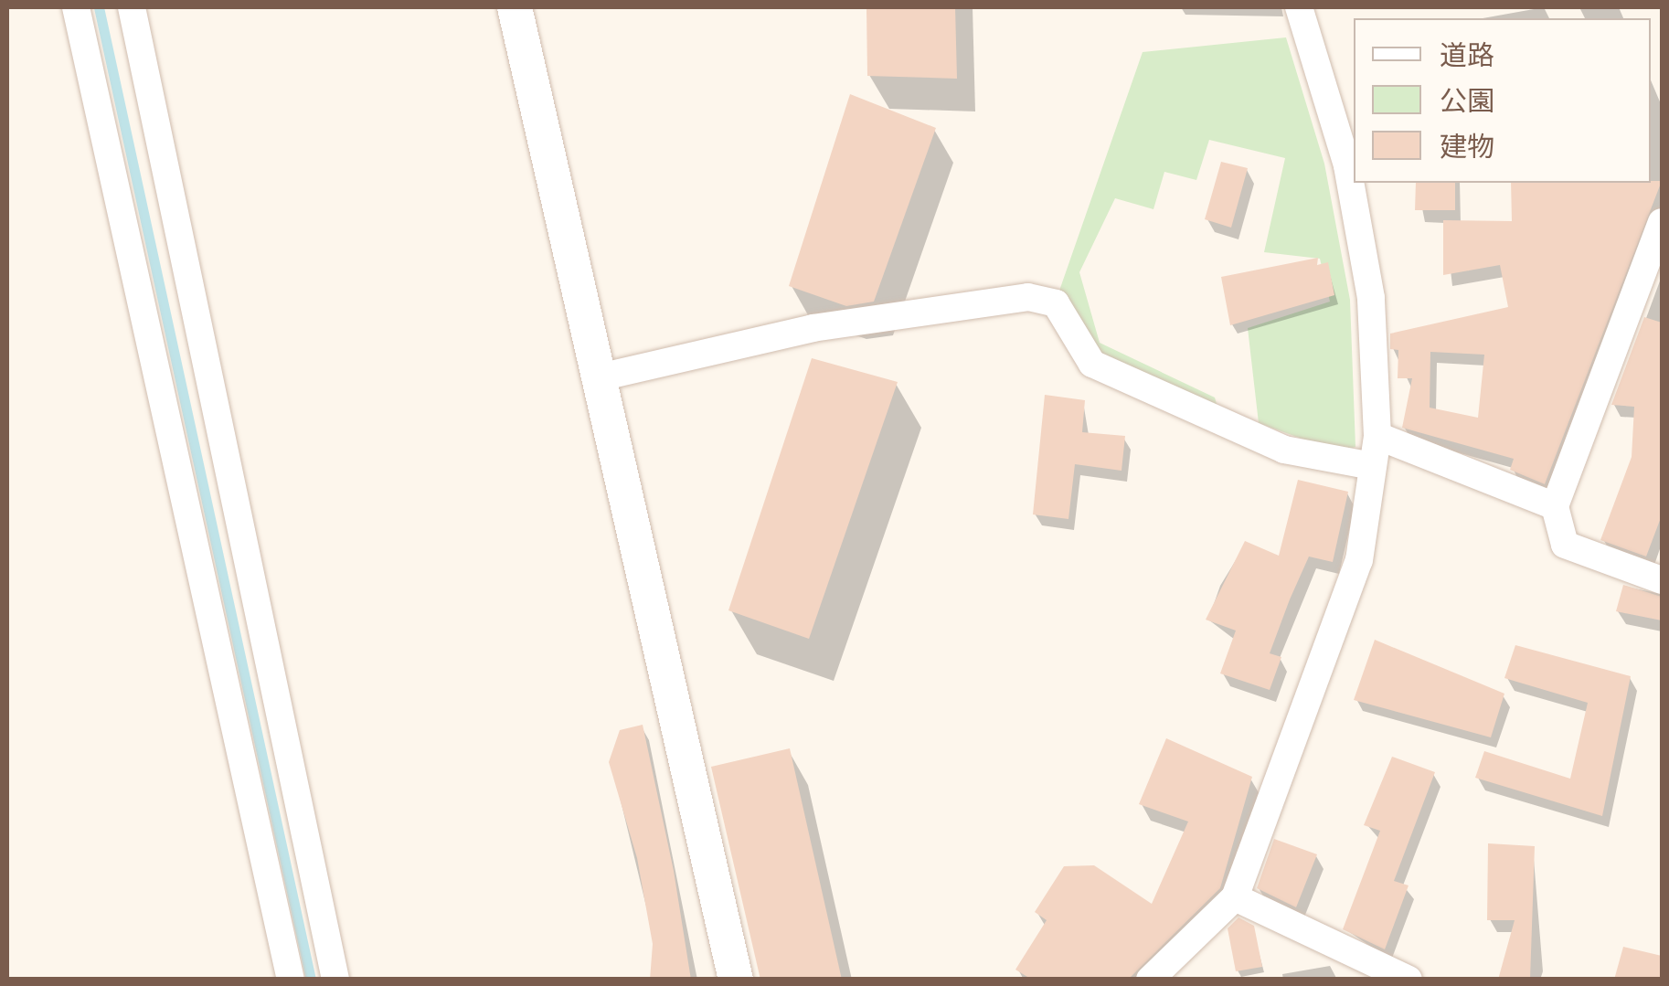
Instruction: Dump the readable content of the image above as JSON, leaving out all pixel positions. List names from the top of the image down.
{
  "legend": ["道路", "公園", "建物"]
}
